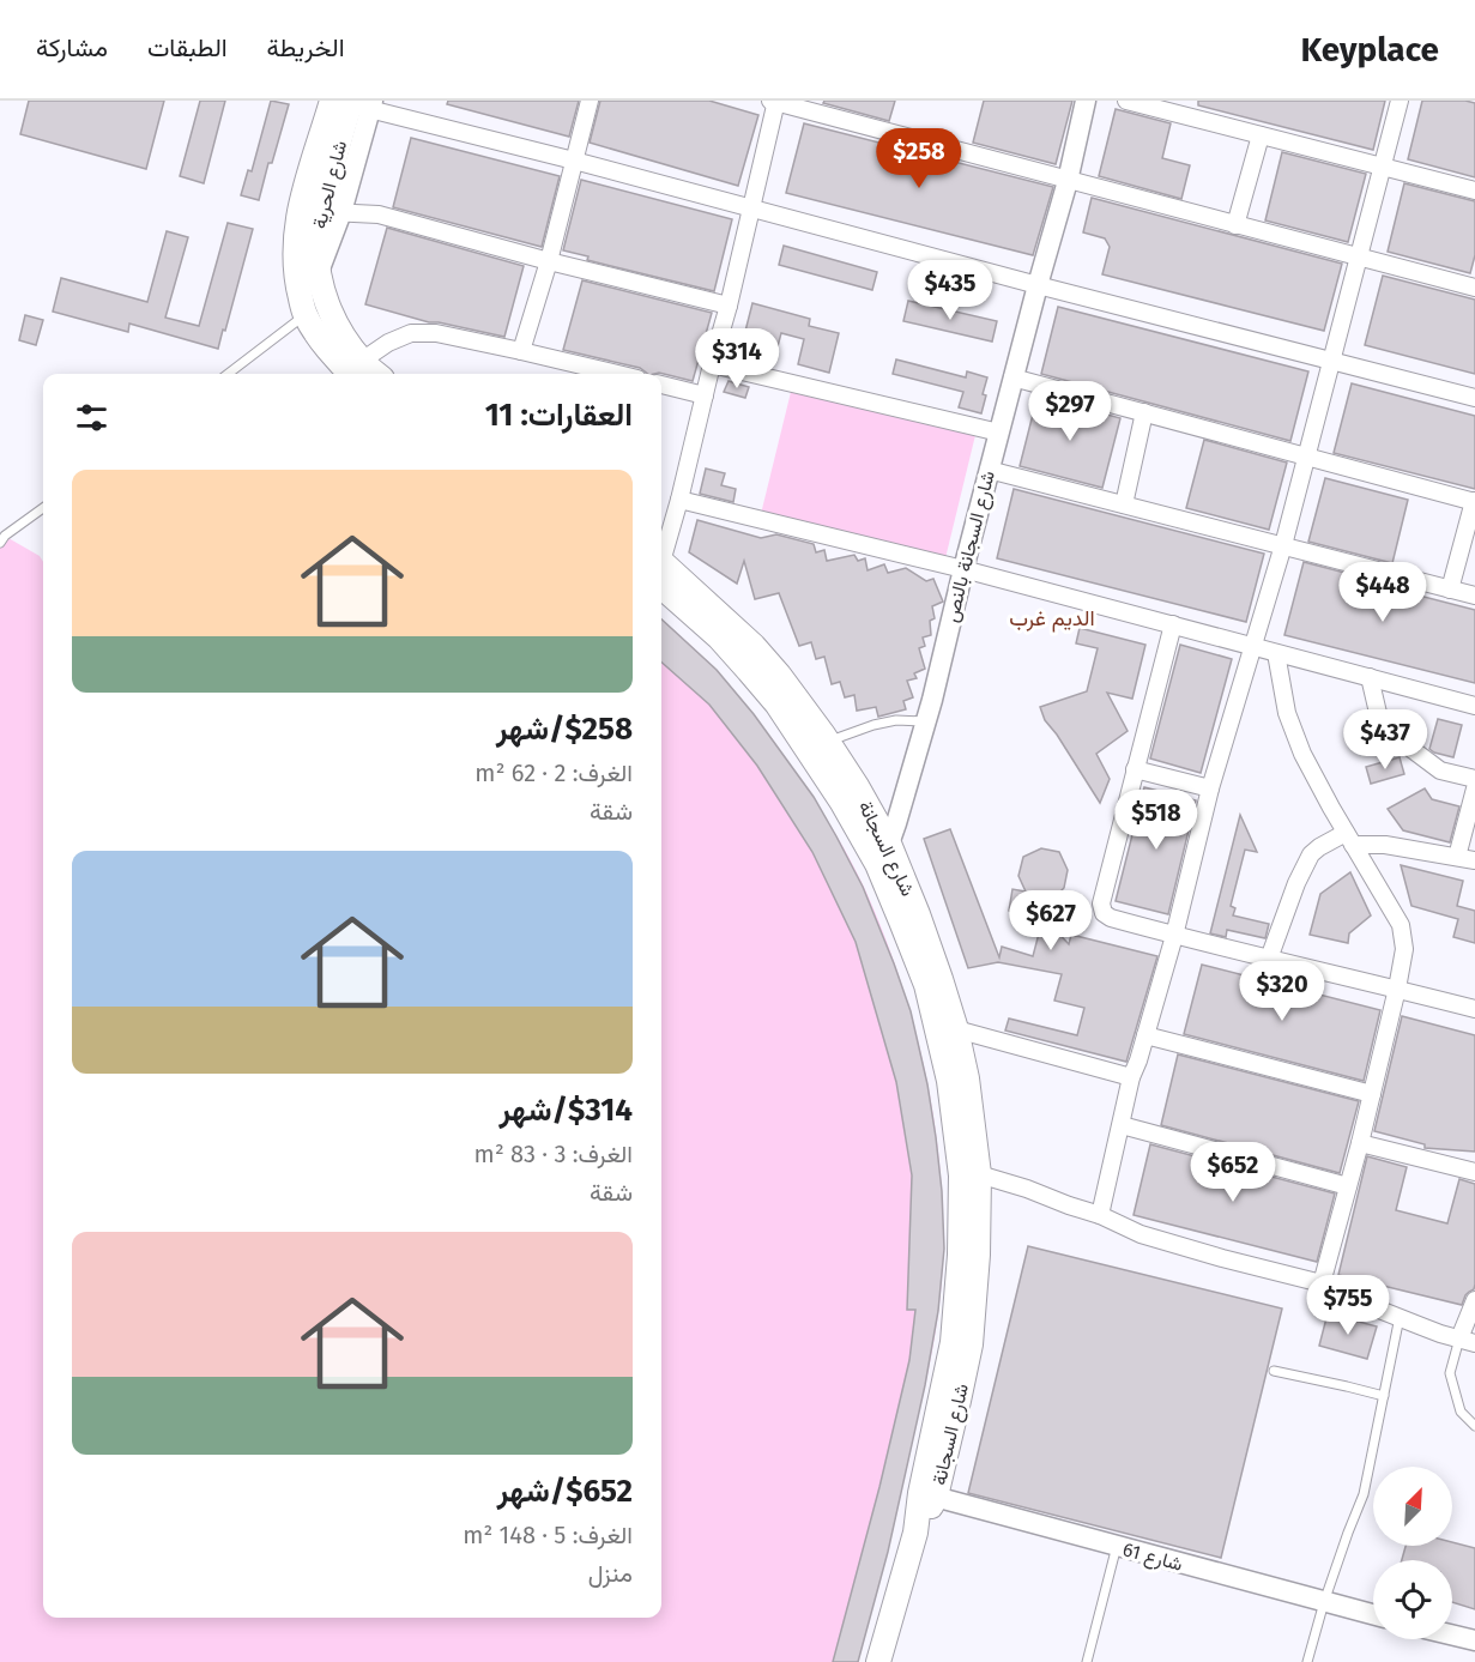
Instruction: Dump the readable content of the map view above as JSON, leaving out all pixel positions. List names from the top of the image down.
{
  "streets": {
    "main road": ["شارع الحرية", "شارع السجانة"],
    "street": ["شارع السجانة بالنص", "شارع 61"]
  },
  "crossings": [
    ["شارع السجانة بالنص", "شارع السجانة"],
    ["شارع السجانة", "شارع 61"]
  ],
  "districts": ["الديم غرب"],
  "north": "top right",
  "page": {
    "header": "Keyplace",
    "nav": ["الخريطة", "الطبقات", "مشاركة"],
    "price": [
      "$258",
      "$435",
      "$314",
      "$297",
      "$448",
      "$437",
      "$518",
      "$627",
      "$320",
      "$652",
      "$755"
    ],
    "heading": "العقارات: 11",
    "list": [
      {
        "name": "$258/شهر",
        "note": "الغرف: 2 · 62 m² · شقة"
      },
      {
        "name": "$314/شهر",
        "note": "الغرف: 3 · 83 m² · شقة"
      },
      {
        "name": "$652/شهر",
        "note": "الغرف: 5 · 148 m² · منزل"
      }
    ]
  }
}
